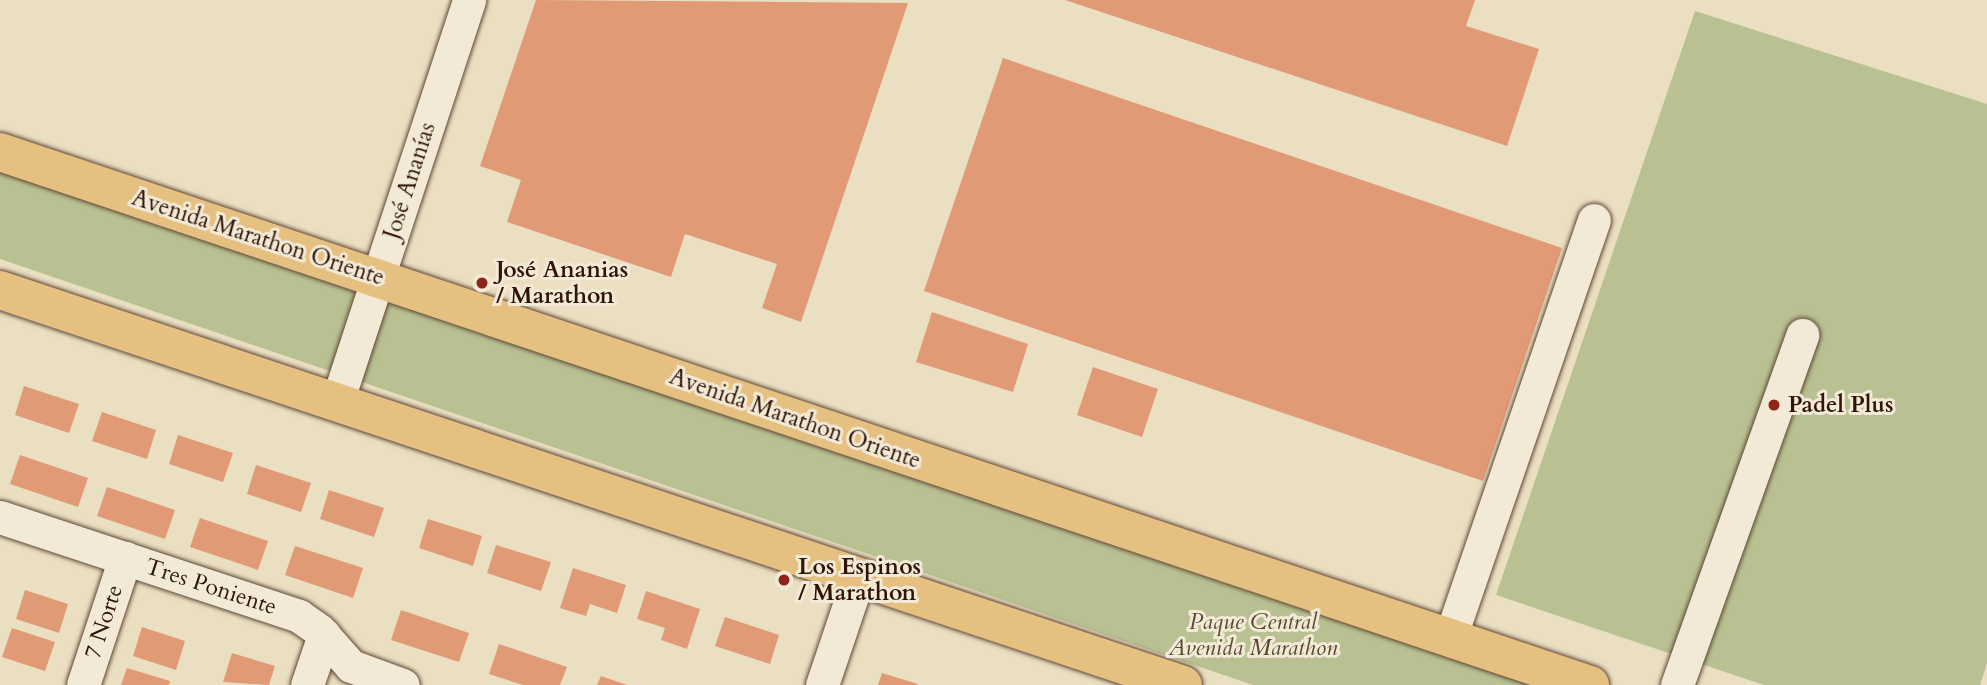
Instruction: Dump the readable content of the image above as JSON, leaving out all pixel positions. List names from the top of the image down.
{
  "streets": {
    "main road": ["Avenida Marathon Oriente"],
    "street": ["José Ananías", "Tres Poniente", "7 Norte"]
  },
  "crossings": [
    ["José Ananías", "Avenida Marathon Oriente"],
    ["Tres Poniente", "7 Norte"]
  ],
  "parks": ["Paque Central Avenida Marathon"],
  "places": ["José Ananias / Marathon", "Padel Plus", "Los Espinos / Marathon"]
}
